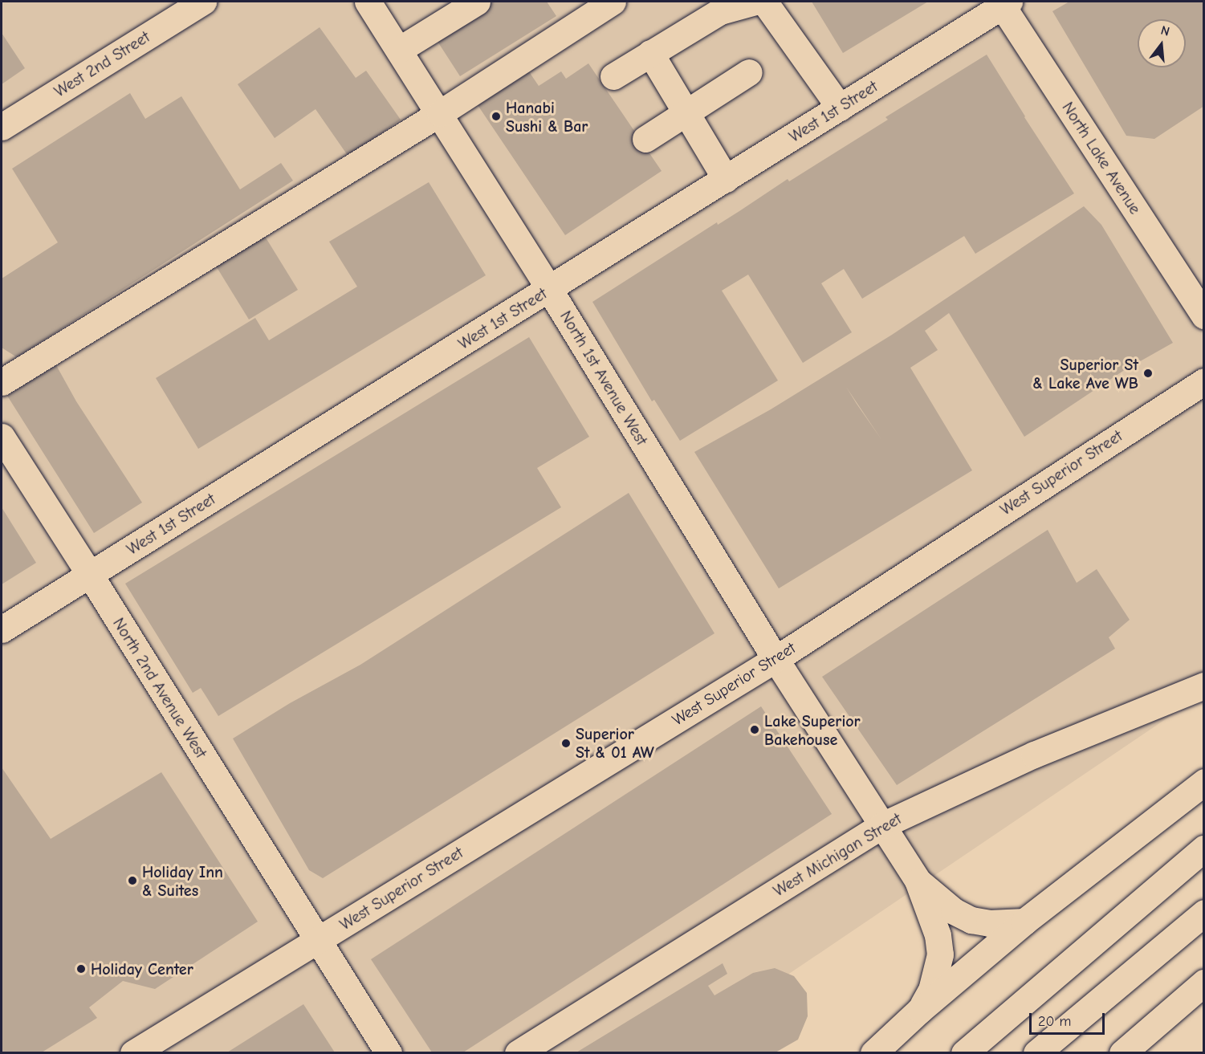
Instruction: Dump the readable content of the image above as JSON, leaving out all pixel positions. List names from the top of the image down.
{
  "streets": {
    "main road": [
      "West 2nd Street",
      "West 1st Street",
      "North Lake Avenue",
      "North 1st Avenue West",
      "West Superior Street",
      "North 2nd Avenue West",
      "West Michigan Street"
    ]
  },
  "crossings": [
    ["West 1st Street", "North Lake Avenue"],
    ["West 1st Street", "North 1st Avenue West"],
    ["West 1st Street", "North 2nd Avenue West"],
    ["North 1st Avenue West", "West Superior Street"],
    ["North 1st Avenue West", "West Michigan Street"],
    ["West Superior Street", "North 2nd Avenue West"]
  ],
  "places": [
    "Hanabi Sushi & Bar",
    "Superior St & Lake Ave WB",
    "Lake Superior Bakehouse",
    "Superior St & 01 AW",
    "Holiday Inn & Suites",
    "Holiday Center"
  ],
  "scale_bar": "20 m",
  "north": "top"
}
